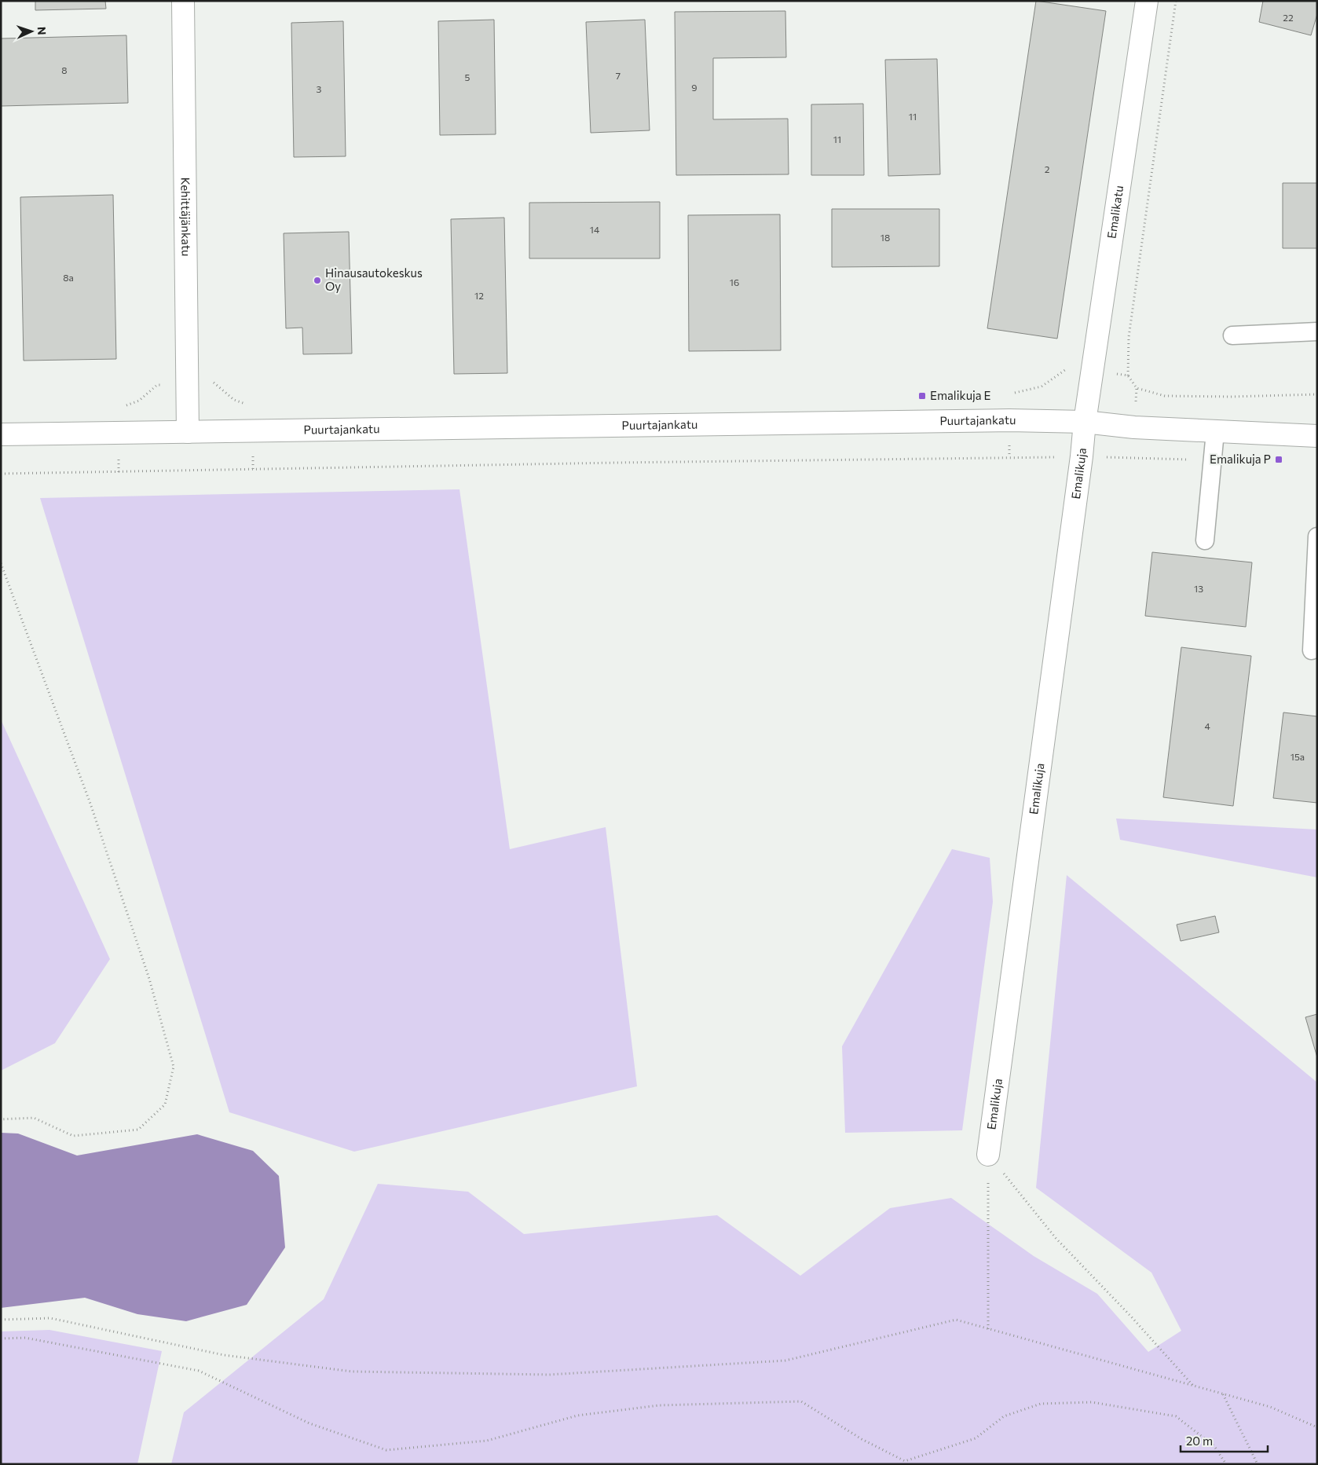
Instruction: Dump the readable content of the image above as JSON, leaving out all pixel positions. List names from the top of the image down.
{
  "streets": {
    "street": [
      "Emalikatu",
      "Kehittäjänkatu",
      "Puurtajankatu",
      "Emalikuja"
    ]
  },
  "crossings": [
    ["Emalikatu", "Puurtajankatu"],
    ["Emalikatu", "Emalikuja"],
    ["Kehittäjänkatu", "Puurtajankatu"],
    ["Puurtajankatu", "Emalikuja"]
  ],
  "places": {
    "other": ["Hinausautokeskus Oy"],
    "transit": ["Emalikuja E", "Emalikuja P"]
  },
  "house_numbers": [
    "22",
    "8",
    "7",
    "5",
    "9",
    "3",
    "11",
    "11",
    "2",
    "14",
    "18",
    "8a",
    "16",
    "12",
    "13",
    "4",
    "15a"
  ],
  "scale_bar": "20 m",
  "north": "right"
}
